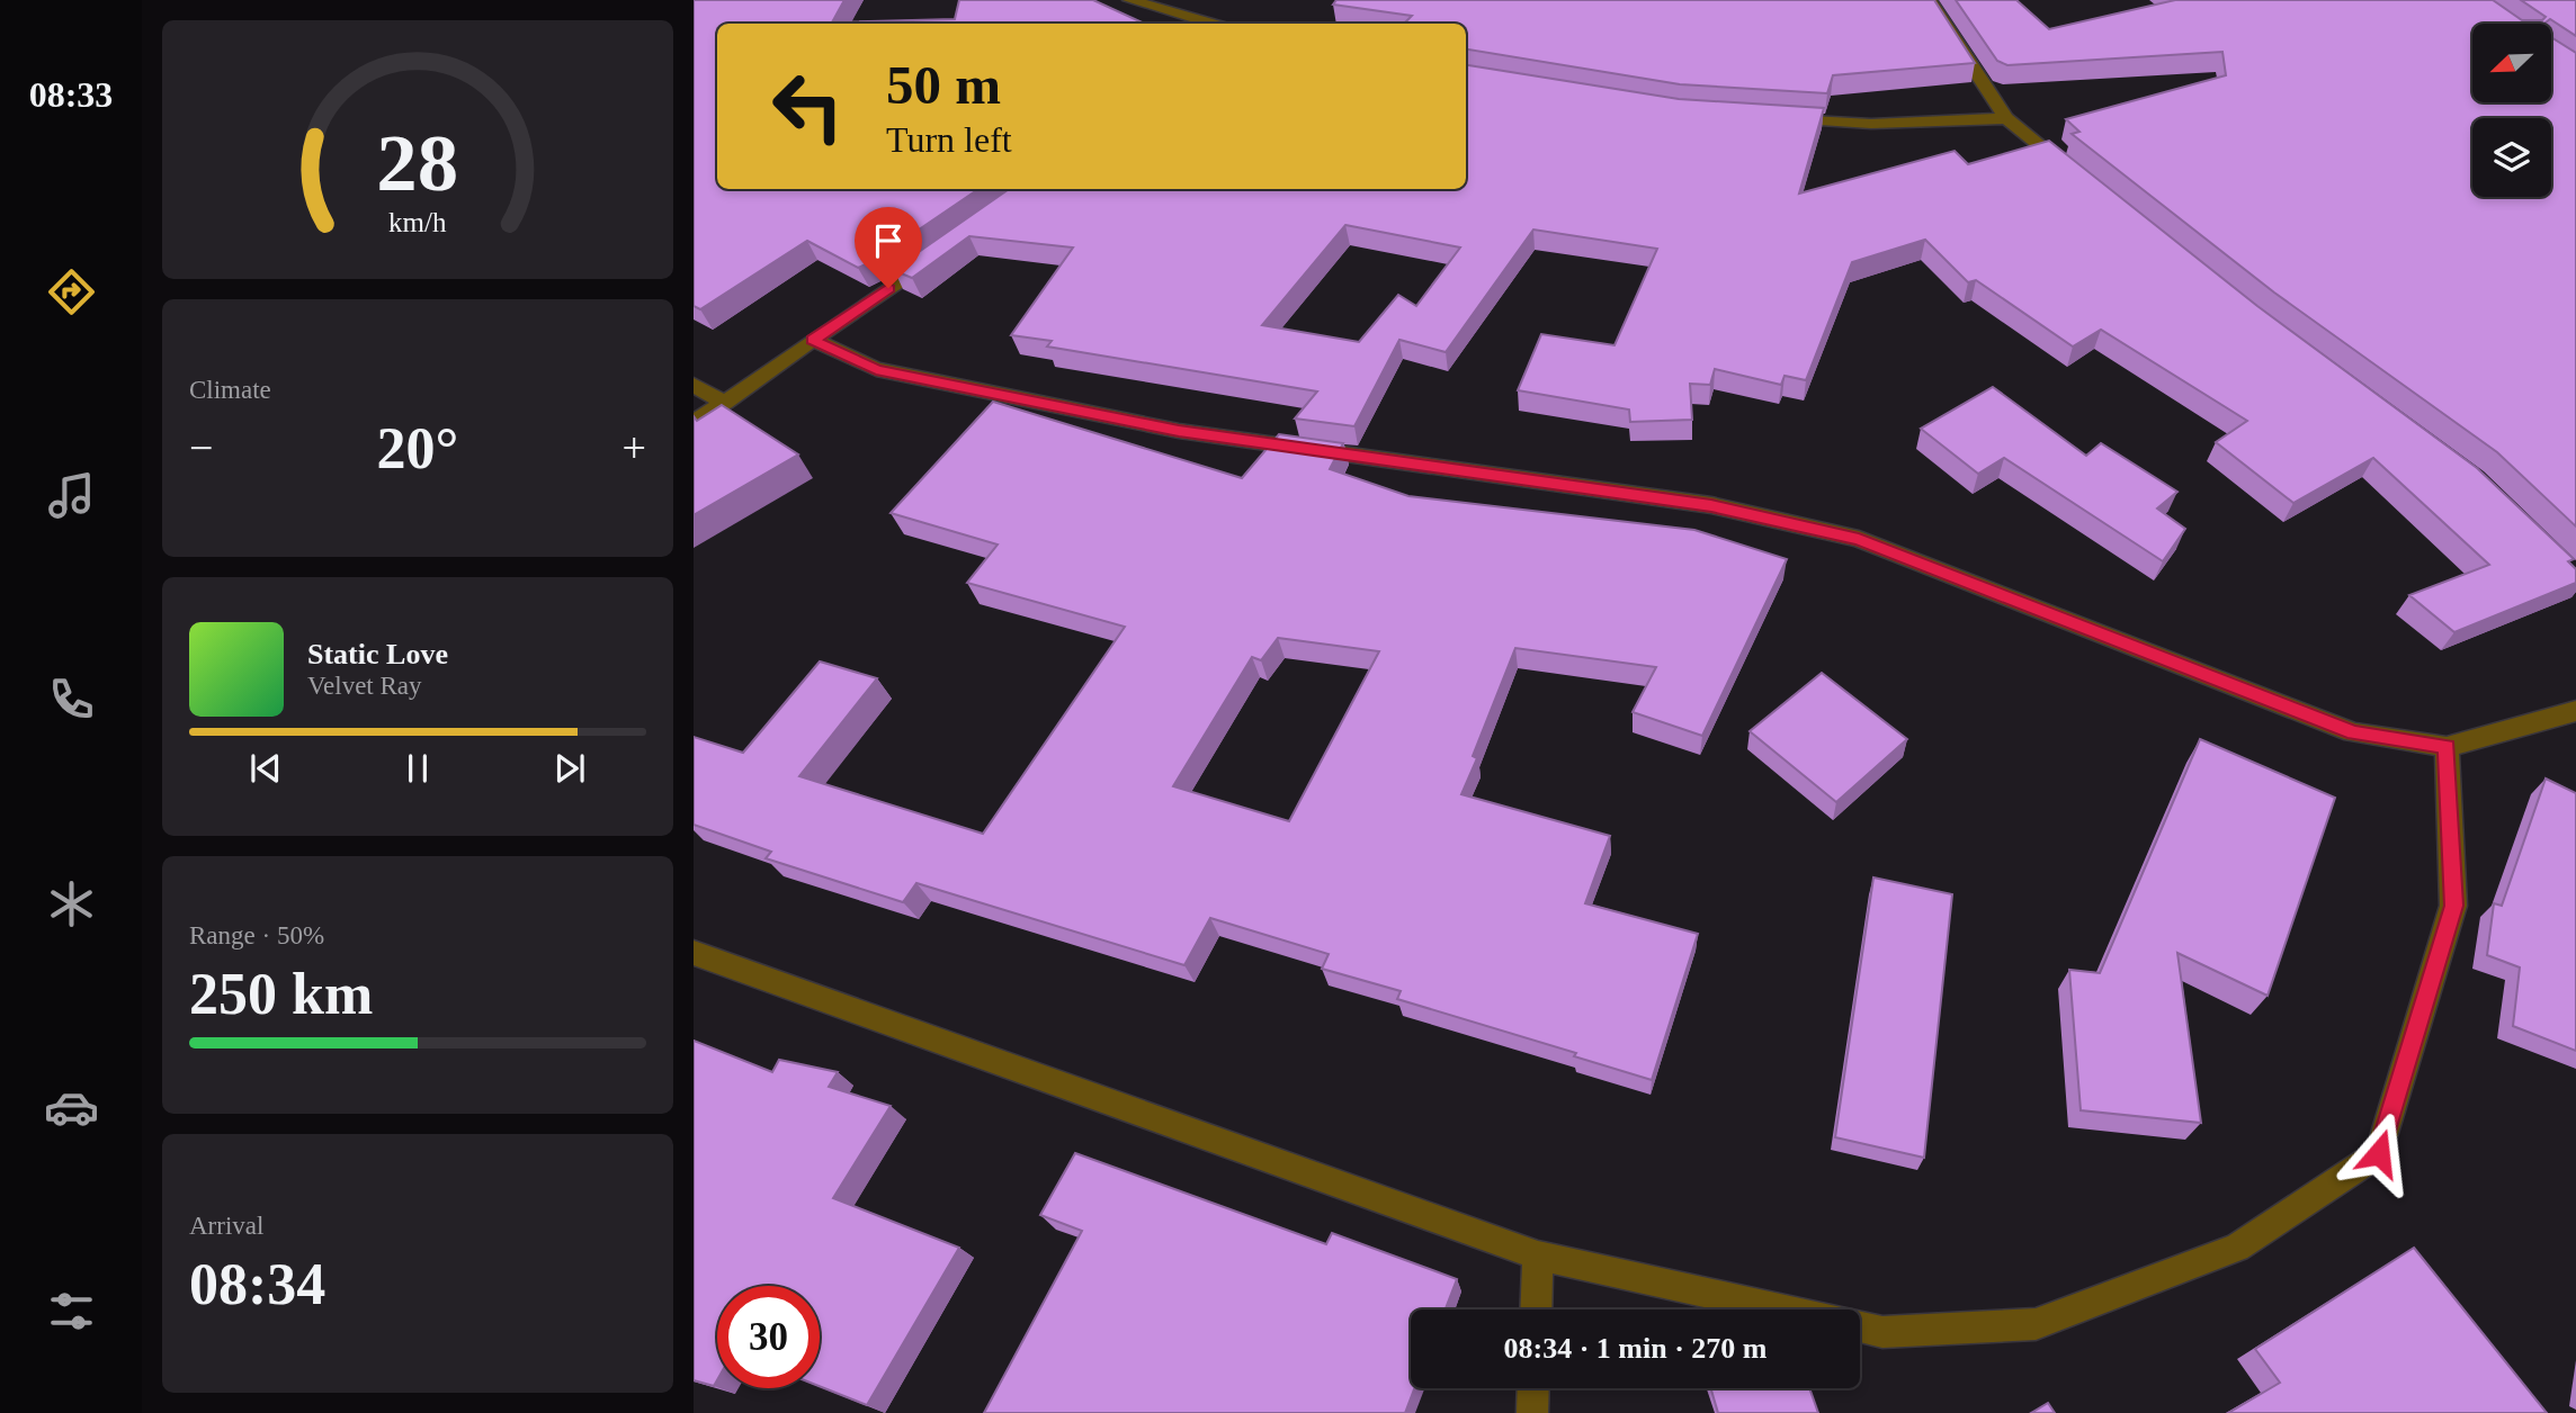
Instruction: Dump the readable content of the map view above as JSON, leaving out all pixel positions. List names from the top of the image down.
{
  "north": "bottom left",
  "page": {
    "tabs": "08:33",
    "turn": ["50 m", "Turn left"],
    "tile": [
      "Climate",
      ["Range · 50%", "250 km"],
      ["Arrival", "08:34"]
    ],
    "heat": ["−", "20°", "+"],
    "song": ["Static Love", "Velvet Ray"],
    "limit": "30",
    "trip": "08:34 · 1 min · 270 m",
    "gauge": ["28", "km/h"]
  }
}
